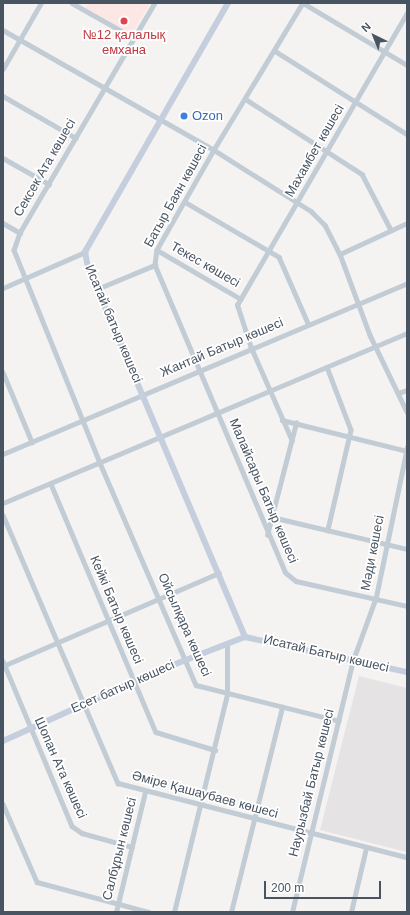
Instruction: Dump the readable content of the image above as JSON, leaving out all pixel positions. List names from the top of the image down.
{
  "streets": {
    "street": [
      "Махамбет көшесі",
      "Сексек Ата көшесі",
      "Батыр Баян көшесі",
      "Текес көшесі",
      "Исатай батыр көшесі",
      "Жантай Батыр көшесі",
      "Малайсары Батыр көшесі",
      "Мәди көшесі",
      "Кейкі Батыр көшесі",
      "Ойсылқара көшесі",
      "Исатай Батыр көшесі",
      "Есет батыр көшесі",
      "Шопан Ата көшесі",
      "Наурызбай Батыр көшесі",
      "Әміре Қашаубаев көшесі",
      "Салбұрын көшесі"
    ]
  },
  "crossings": [
    ["Махамбет көшесі", "Текес көшесі"],
    ["Сексек Ата көшесі", "Жантай Батыр көшесі"],
    ["Сексек Ата көшесі", "Ойсылқара көшесі"],
    ["Батыр Баян көшесі", "Текес көшесі"],
    ["Батыр Баян көшесі", "Жантай Батыр көшесі"],
    ["Батыр Баян көшесі", "Малайсары Батыр көшесі"],
    ["Исатай батыр көшесі", "Жантай Батыр көшесі"],
    ["Исатай батыр көшесі", "Исатай Батыр көшесі"],
    ["Исатай батыр көшесі", "Есет батыр көшесі"],
    ["Малайсары Батыр көшесі", "Мәди көшесі"],
    ["Мәди көшесі", "Исатай Батыр көшесі"],
    ["Мәди көшесі", "Наурызбай Батыр көшесі"],
    ["Кейкі Батыр көшесі", "Есет батыр көшесі"],
    ["Ойсылқара көшесі", "Есет батыр көшесі"],
    ["Ойсылқара көшесі", "Наурызбай Батыр көшесі"],
    ["Исатай Батыр көшесі", "Есет батыр көшесі"],
    ["Исатай Батыр көшесі", "Наурызбай Батыр көшесі"],
    ["Есет батыр көшесі", "Шопан Ата көшесі"],
    ["Есет батыр көшесі", "Әміре Қашаубаев көшесі"],
    ["Шопан Ата көшесі", "Салбұрын көшесі"],
    ["Наурызбай Батыр көшесі", "Әміре Қашаубаев көшесі"],
    ["Әміре Қашаубаев көшесі", "Салбұрын көшесі"]
  ],
  "places": ["№12 қалалық емхана", "Ozon"],
  "scale_bar": "200 m",
  "north": "top left"
}
